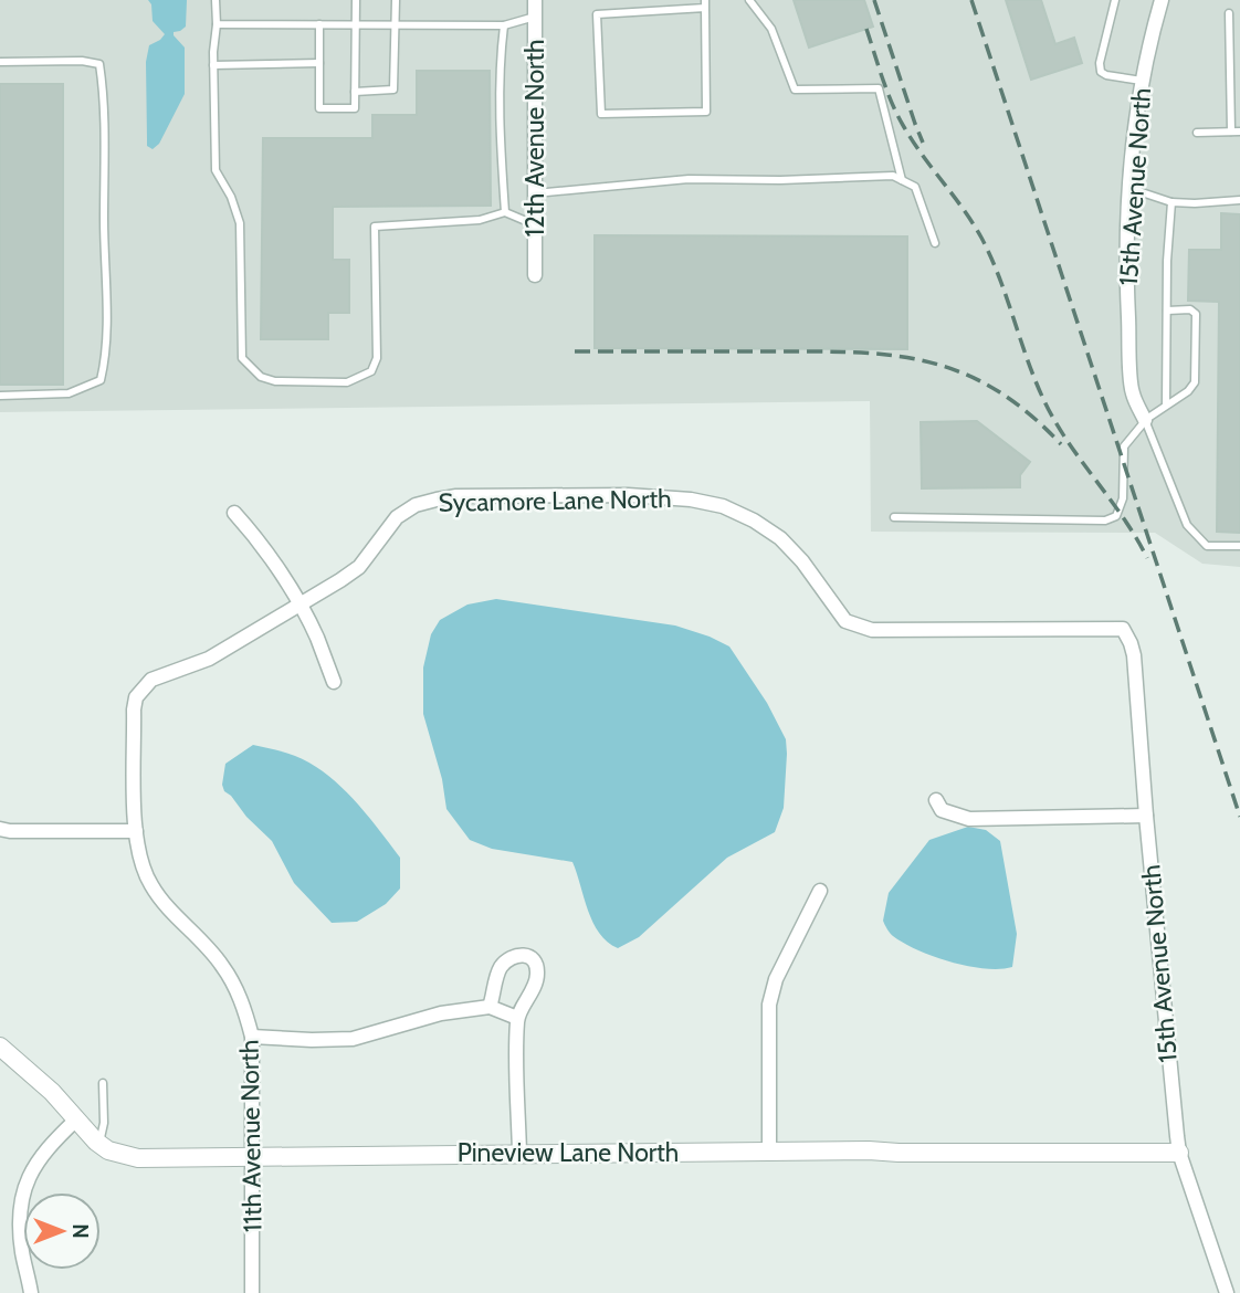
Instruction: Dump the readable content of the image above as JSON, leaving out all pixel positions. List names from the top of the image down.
{
  "streets": {
    "street": [
      "12th Avenue North",
      "15th Avenue North",
      "Sycamore Lane North",
      "11th Avenue North",
      "Pineview Lane North"
    ]
  },
  "crossings": [
    ["15th Avenue North", "Sycamore Lane North"],
    ["15th Avenue North", "Pineview Lane North"],
    ["Sycamore Lane North", "11th Avenue North"],
    ["11th Avenue North", "Pineview Lane North"]
  ],
  "north": "right"
}
